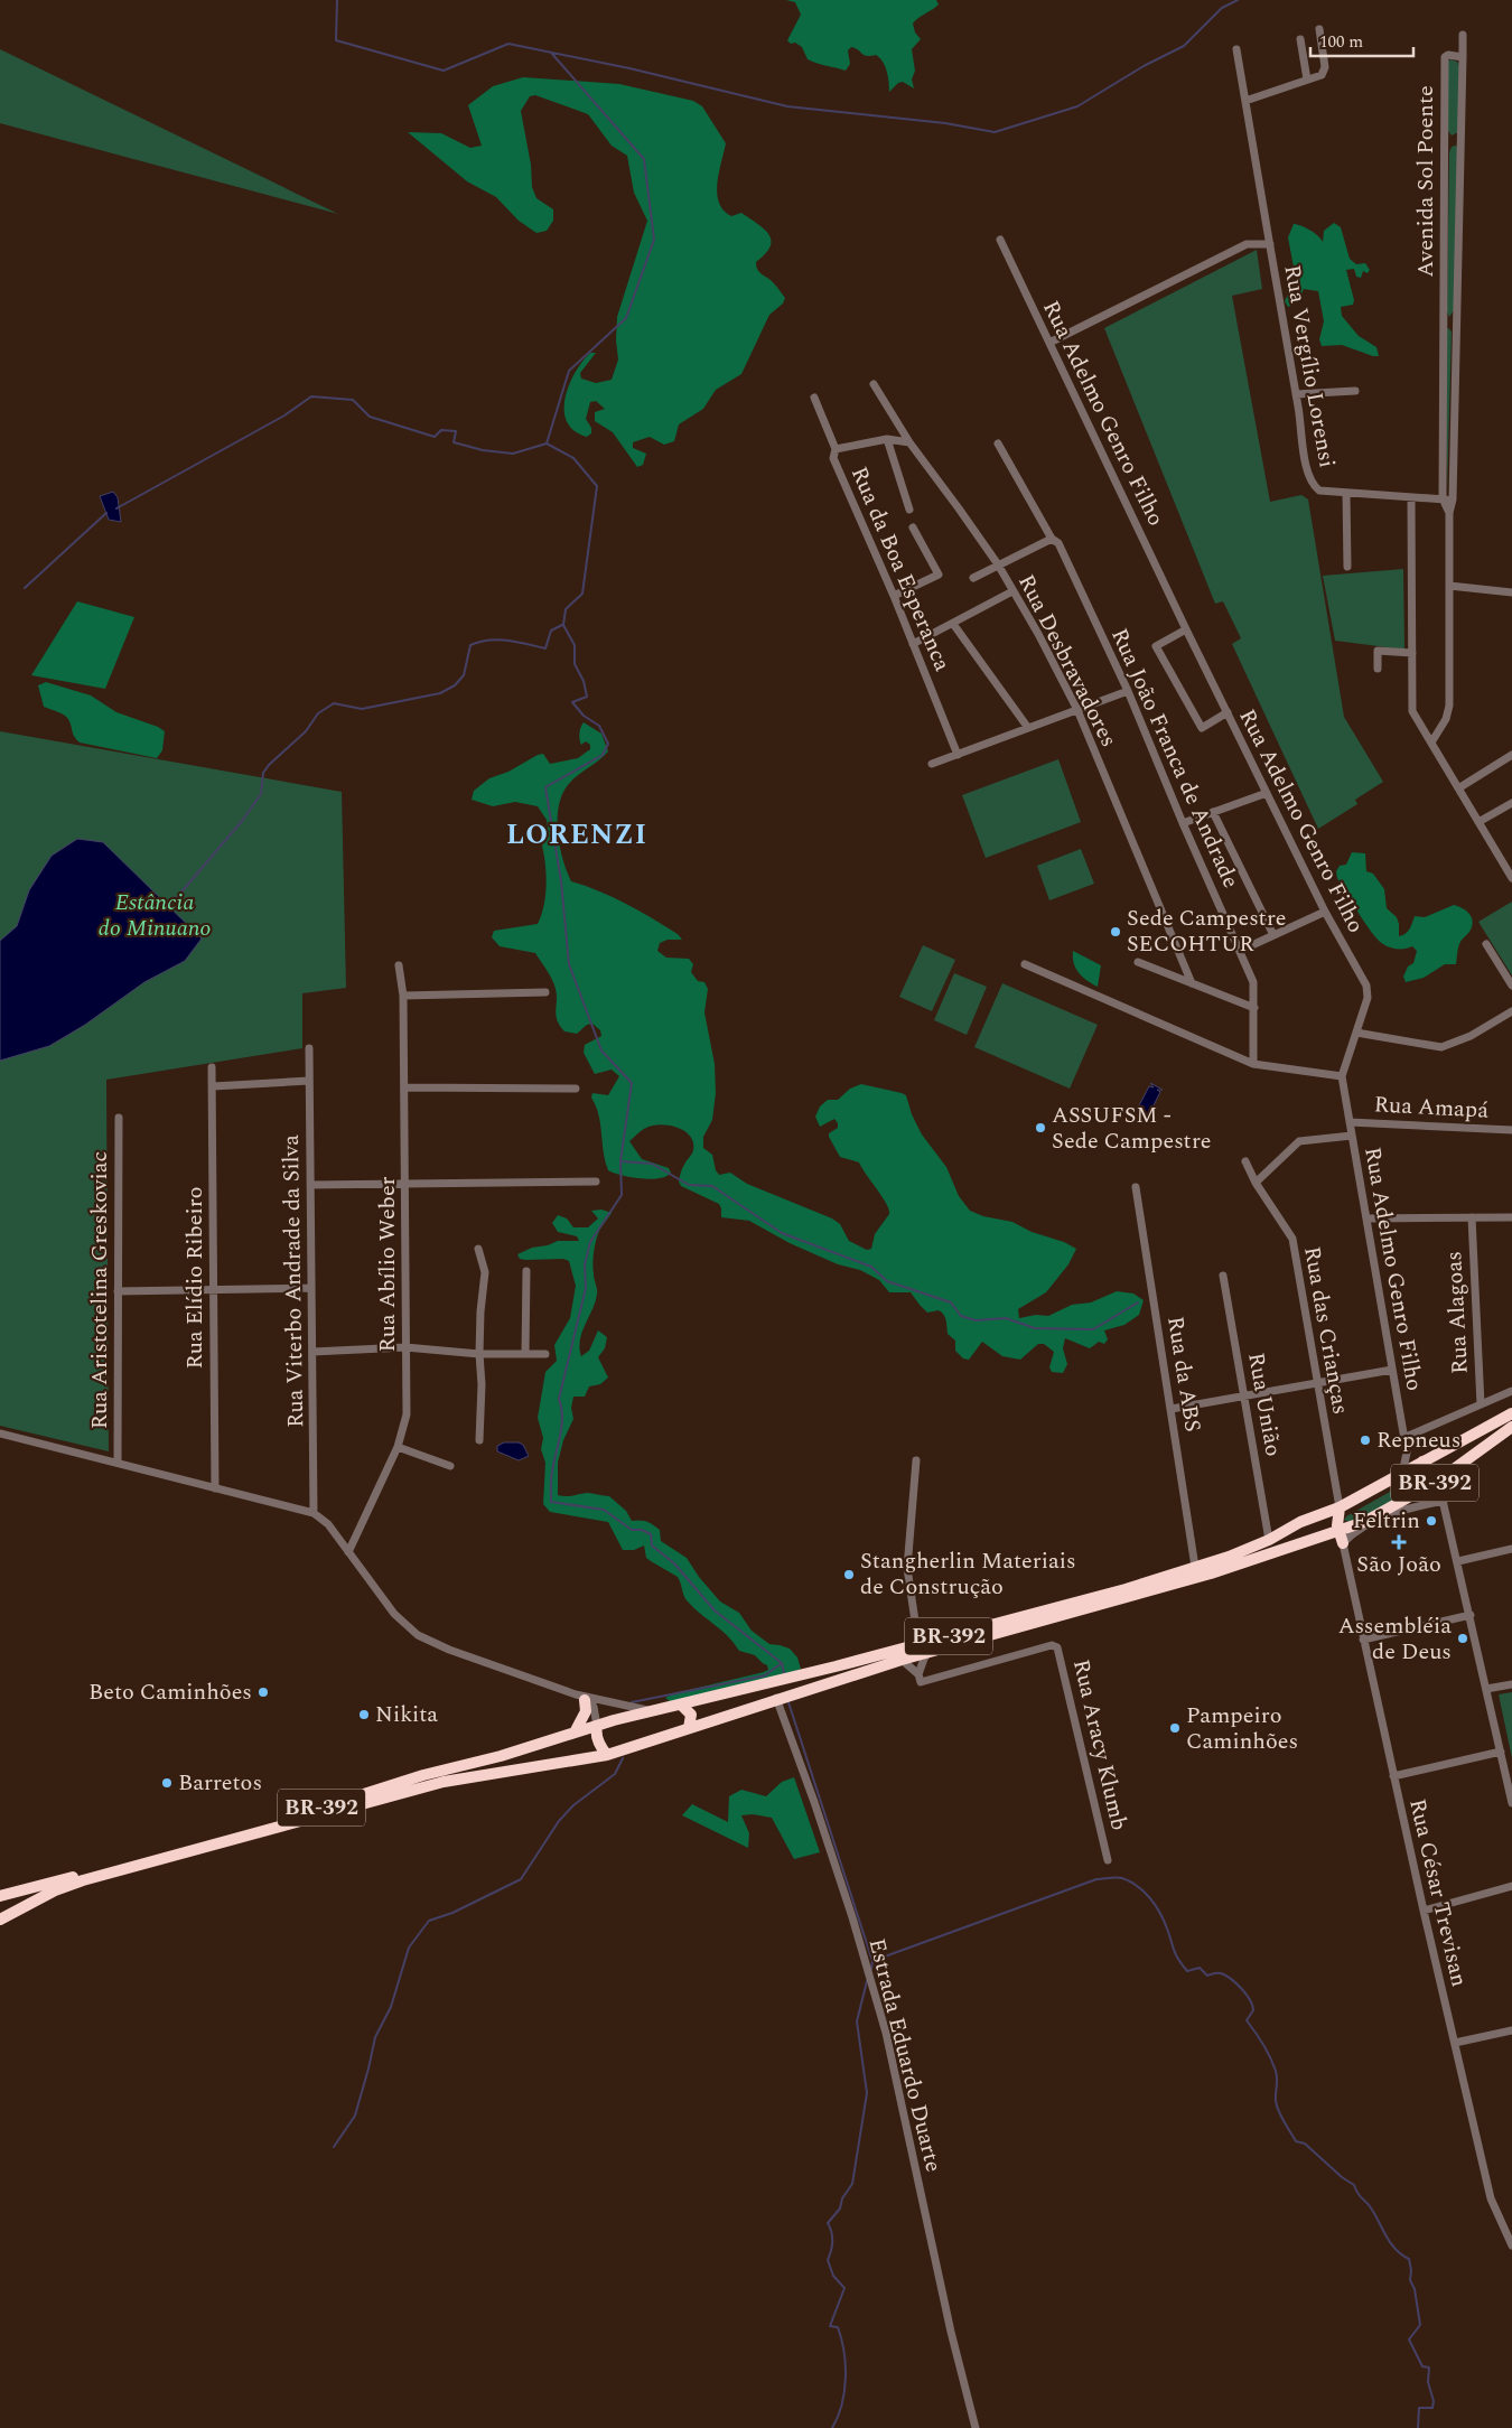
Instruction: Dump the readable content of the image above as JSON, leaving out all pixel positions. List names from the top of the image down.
{
  "streets": {
    "highway": ["BR-392"],
    "street": [
      "Avenida Sol Poente",
      "Rua Vergílio Lorensi",
      "Rua Adelmo Genro Filho",
      "Rua da Boa Esperanca",
      "Rua Desbravadores",
      "Rua João Franca de Andrade",
      "Rua Amapá",
      "Rua Abílio Weber",
      "Rua Elídio Ribeiro",
      "Rua Viterbo Andrade da Silva",
      "Rua Aristotelina Greskoviac",
      "Rua Alagoas",
      "Rua das Crianças",
      "Rua da ABS",
      "Rua União",
      "Rua Aracy Klumb",
      "Rua César Trevisan",
      "Estrada Eduardo Duarte"
    ]
  },
  "crossings": [
    ["Avenida Sol Poente", "Rua Vergílio Lorensi"],
    ["Rua Adelmo Genro Filho", "Rua Amapá"],
    ["Rua Adelmo Genro Filho", "BR-392"],
    ["Rua das Crianças", "BR-392"],
    ["Rua das Crianças", "Rua César Trevisan"],
    ["Rua da ABS", "BR-392"],
    ["Rua União", "BR-392"],
    ["BR-392", "Rua César Trevisan"],
    ["BR-392", "Estrada Eduardo Duarte"]
  ],
  "districts": ["LORENZI"],
  "parks": ["Estância do Minuano"],
  "places": {
    "other": [
      "Sede Campestre SECOHTUR",
      "ASSUFSM - Sede Campestre",
      "Repneus",
      "Feltrin",
      "Stangherlin Materiais de Construção",
      "Assembléia de Deus",
      "Beto Caminhões",
      "Nikita",
      "Pampeiro Caminhões",
      "Barretos"
    ],
    "health": ["São João"]
  },
  "scale_bar": "100 m"
}
